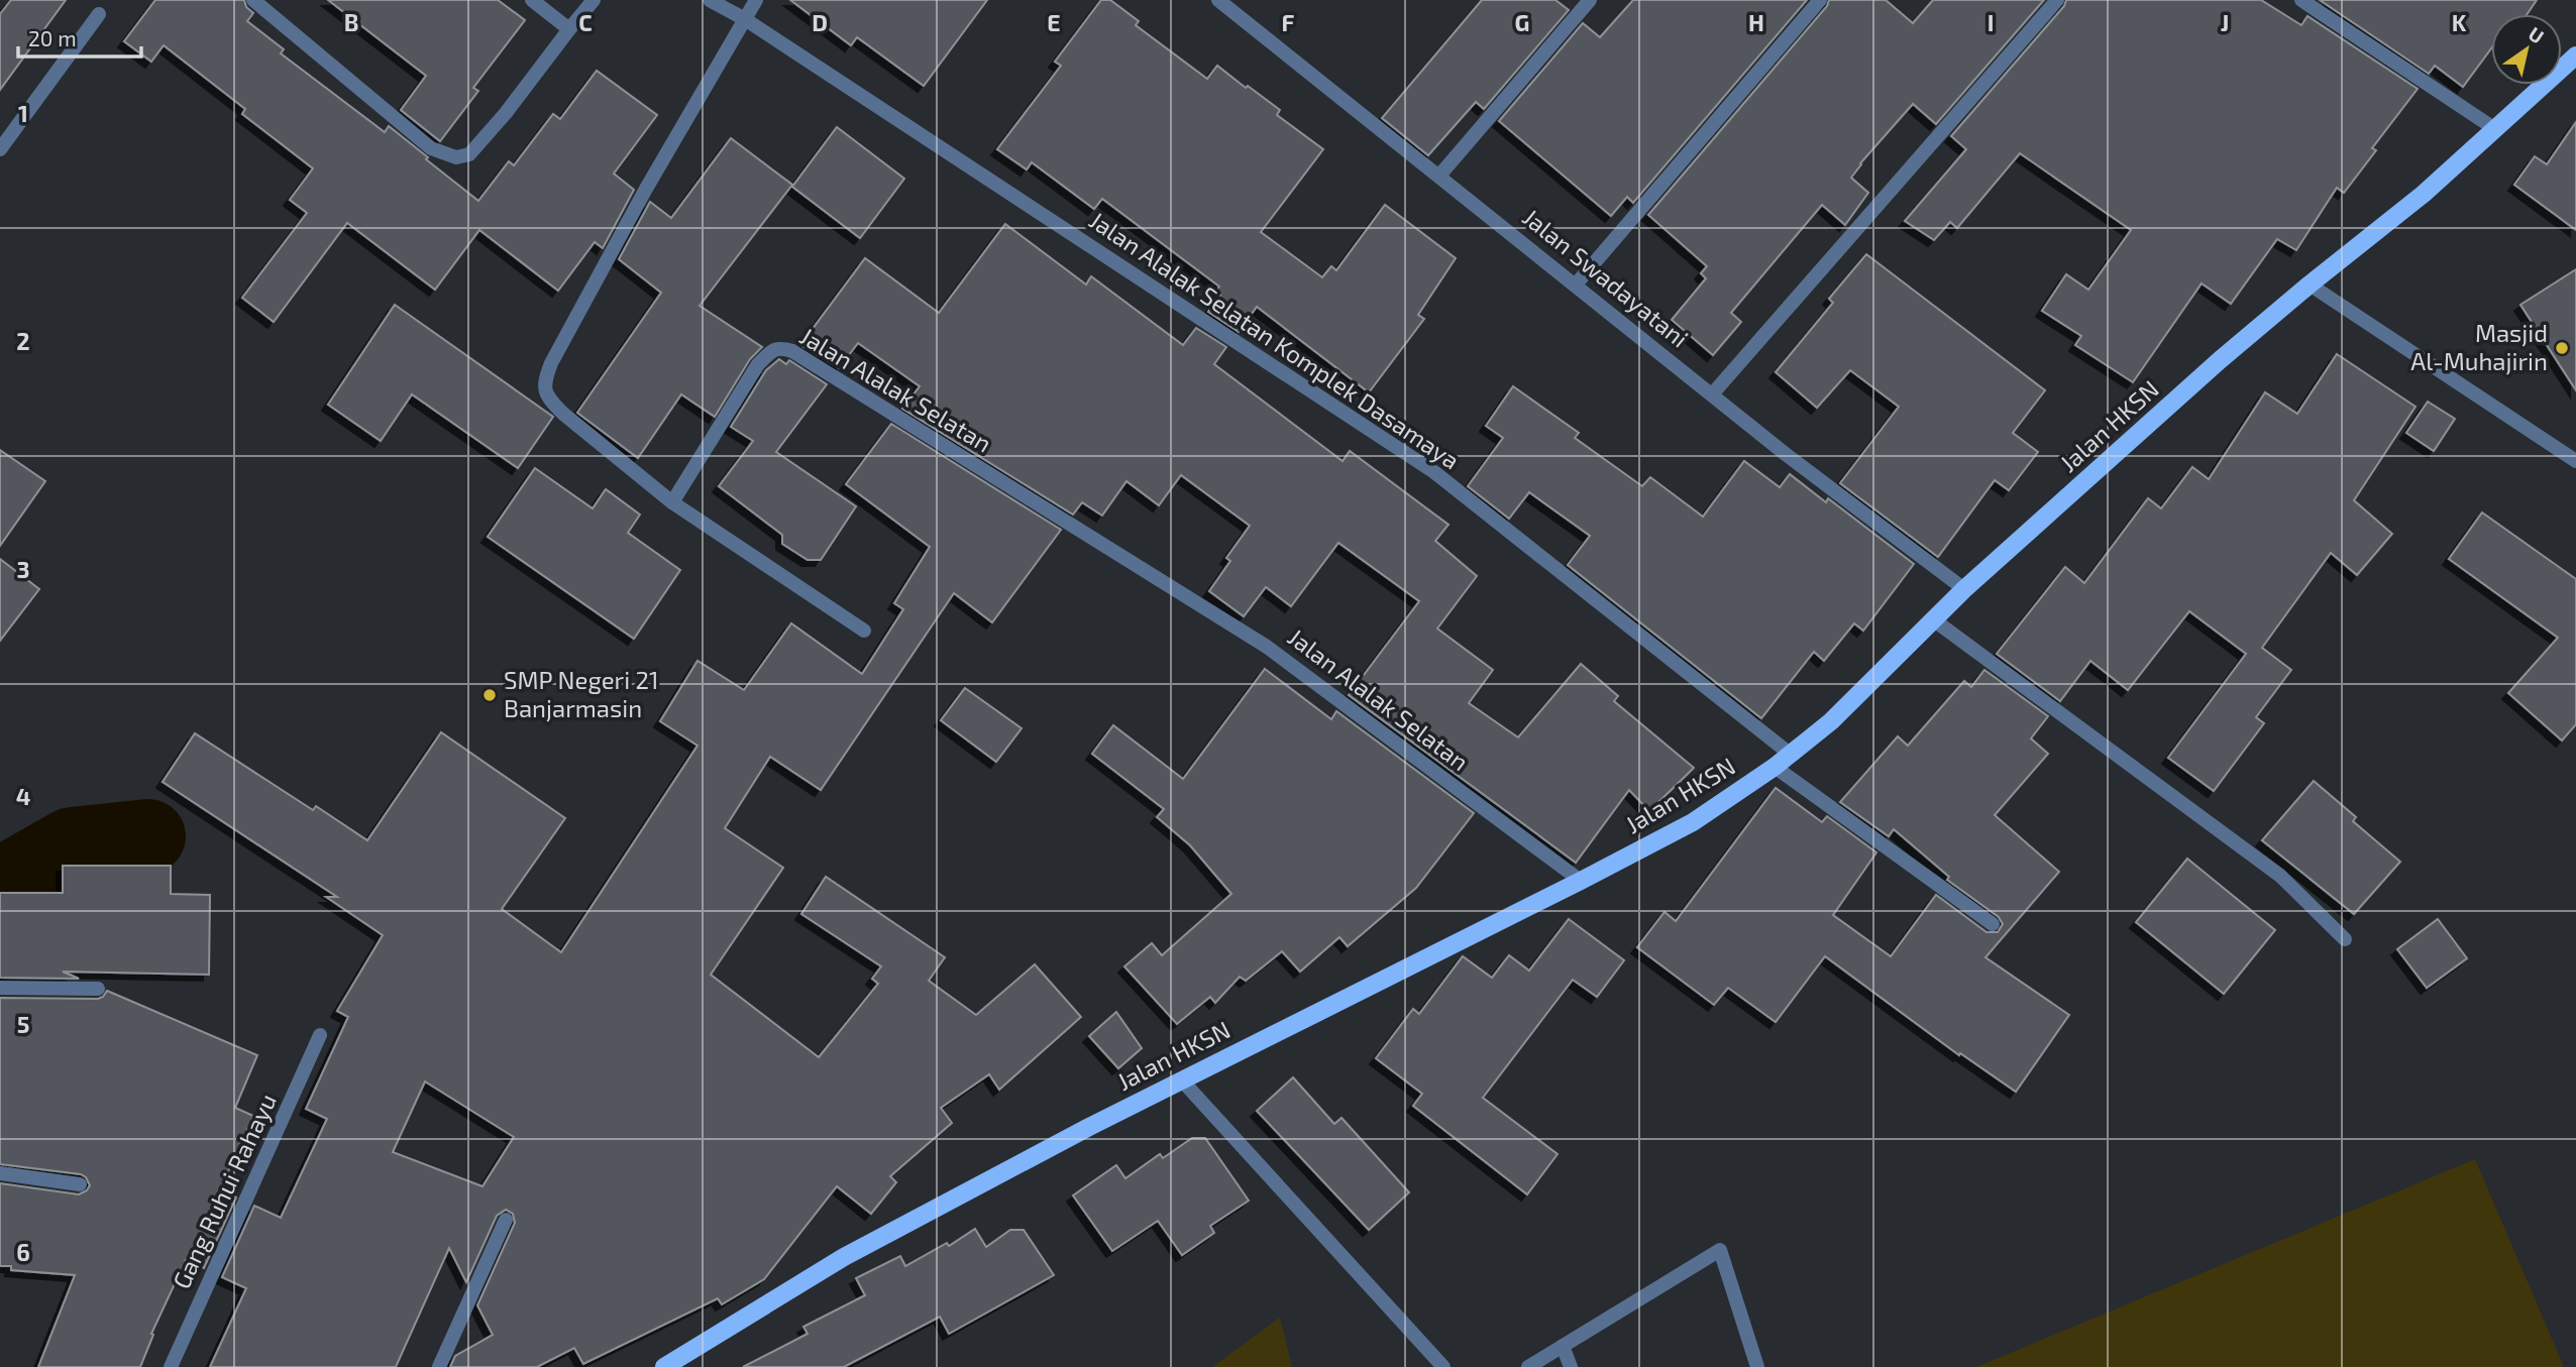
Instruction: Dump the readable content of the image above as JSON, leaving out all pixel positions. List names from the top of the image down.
{
  "streets": {
    "main road": ["Jalan HKSN"],
    "street": [
      "Jalan Swadayatani",
      "Jalan Alalak Selatan Komplek Dasamaya",
      "Jalan Alalak Selatan",
      "Gang Ruhui Rahayu"
    ]
  },
  "crossings": [
    ["Jalan Swadayatani", "Jalan HKSN"],
    ["Jalan Alalak Selatan Komplek Dasamaya", "Jalan HKSN"],
    ["Jalan Alalak Selatan", "Jalan HKSN"]
  ],
  "places": ["Masjid Al-Muhajirin", "SMP Negeri 21 Banjarmasin"],
  "scale_bar": "20 m",
  "north": "top right",
  "grid": {
    "columns": [
      "B",
      "C",
      "D",
      "E",
      "F",
      "G",
      "H",
      "I",
      "J",
      "K"
    ],
    "rows": [
      "1",
      "2",
      "3",
      "4",
      "5",
      "6"
    ]
  }
}
